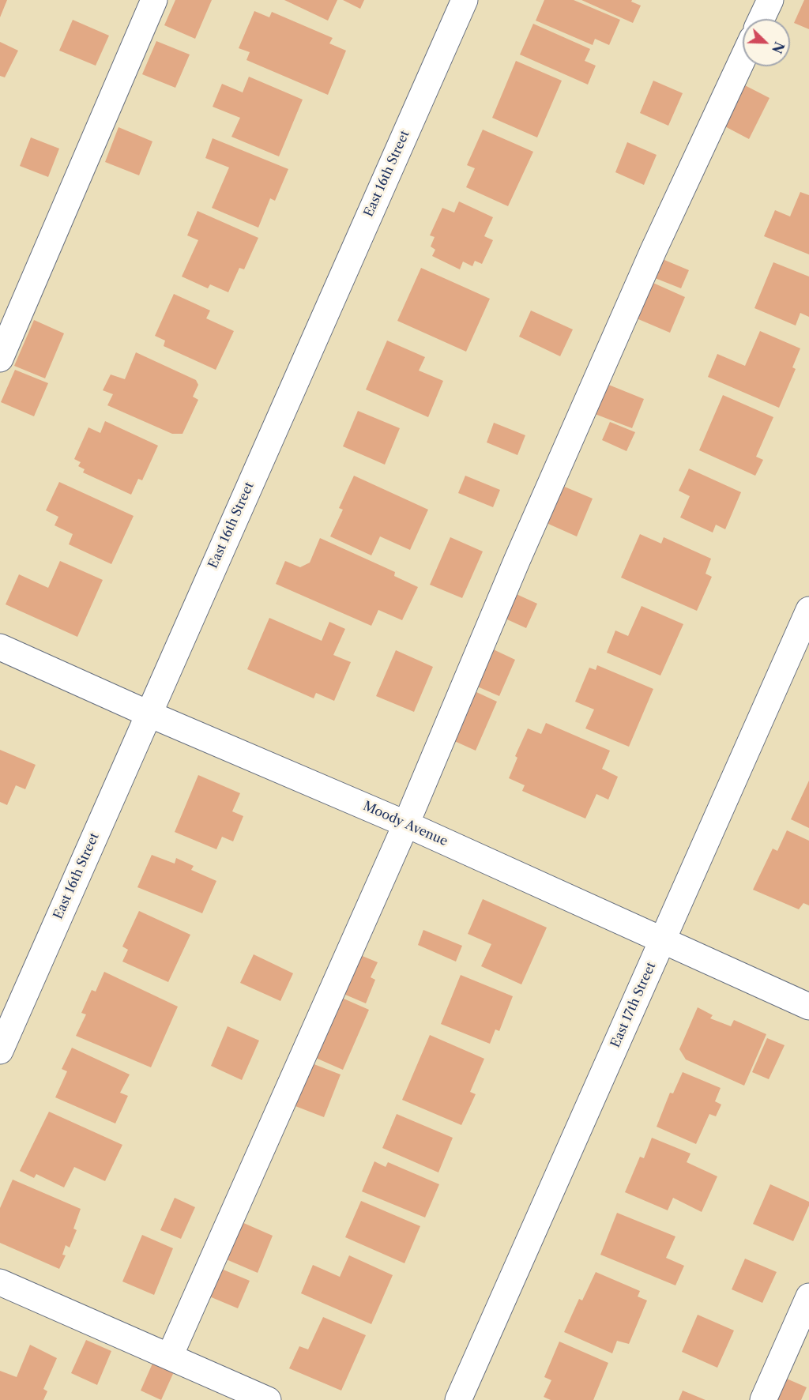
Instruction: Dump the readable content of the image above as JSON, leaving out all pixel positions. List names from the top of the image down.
{
  "streets": {
    "street": ["East 16th Street", "Moody Avenue", "East 17th Street"]
  },
  "crossings": [
    ["East 16th Street", "Moody Avenue"],
    ["Moody Avenue", "East 17th Street"]
  ],
  "north": "bottom right"
}
